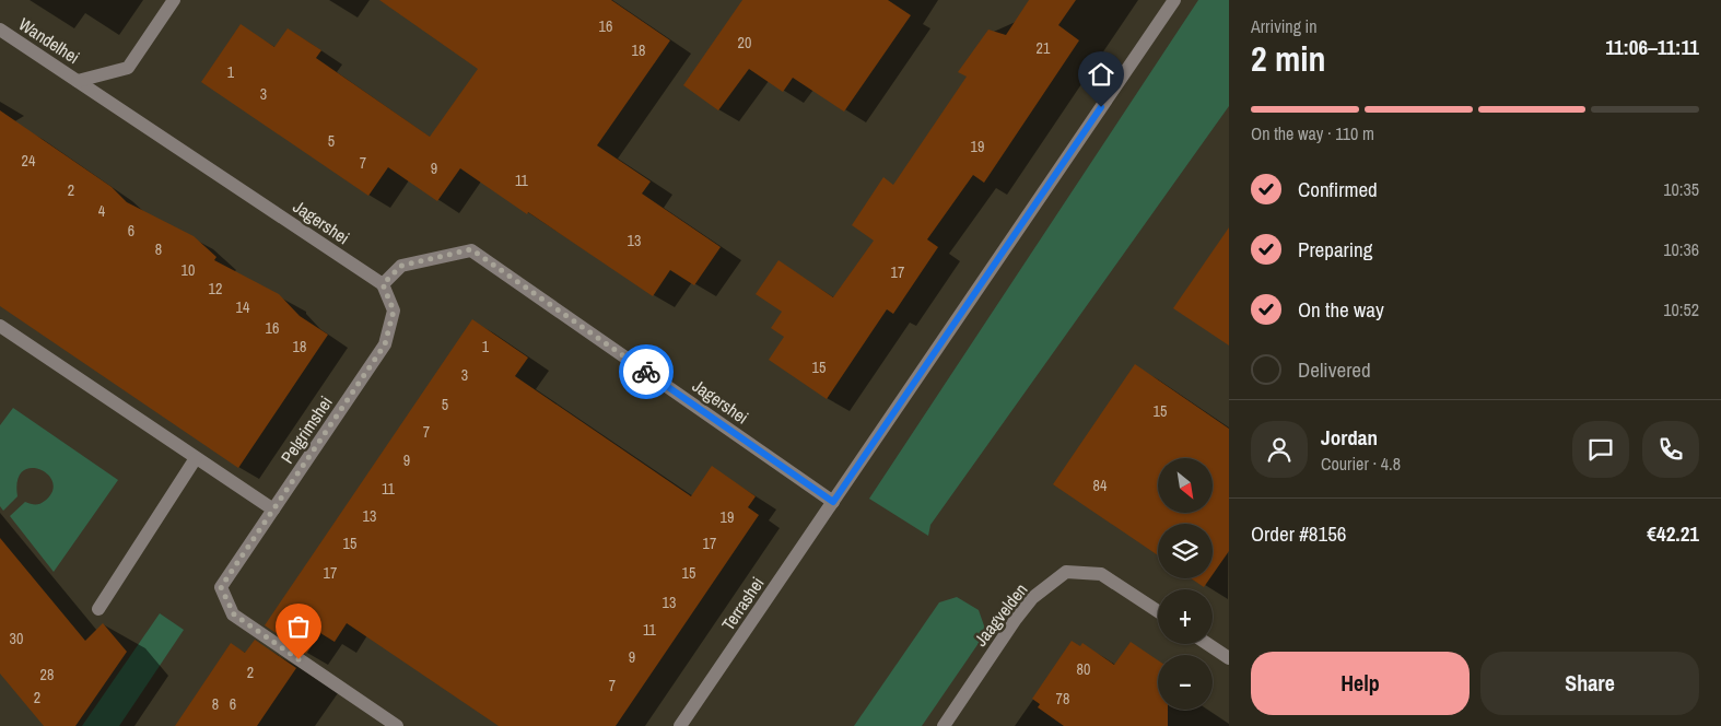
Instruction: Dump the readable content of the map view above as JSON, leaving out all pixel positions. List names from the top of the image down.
{
  "streets": {
    "street": [
      "Wandelhei",
      "Jagershei",
      "Pelgrimshei",
      "Terrashei",
      "Jaagvelden"
    ]
  },
  "crossings": [
    ["Wandelhei", "Jagershei"],
    ["Jagershei", "Pelgrimshei"],
    ["Jagershei", "Terrashei"]
  ],
  "house_numbers": [
    "16",
    "20",
    "21",
    "18",
    "1",
    "3",
    "5",
    "19",
    "24",
    "7",
    "9",
    "11",
    "2",
    "4",
    "6",
    "13",
    "8",
    "10",
    "17",
    "12",
    "14",
    "16",
    "18",
    "1",
    "15",
    "3",
    "5",
    "15",
    "7",
    "9",
    "84",
    "11",
    "13",
    "19",
    "15",
    "17",
    "17",
    "15",
    "13",
    "11",
    "30",
    "9",
    "80",
    "2",
    "28",
    "7",
    "2",
    "78",
    "8",
    "6"
  ],
  "north": "bottom right",
  "page": {
    "heading": ["2 min", "Arriving in", "11:06–11:11"],
    "panel": [
      "Jordan",
      "Courier · 4.8",
      "Order #8156",
      "€42.21"
    ],
    "bar": "On the way · 110 m",
    "list": [
      ["Confirmed", "10:35"],
      ["Preparing", "10:36"],
      ["On the way", "10:52"],
      "Delivered"
    ],
    "map_buttons": ["+", "−"],
    "buttons": ["Help", "Share"]
  }
}
